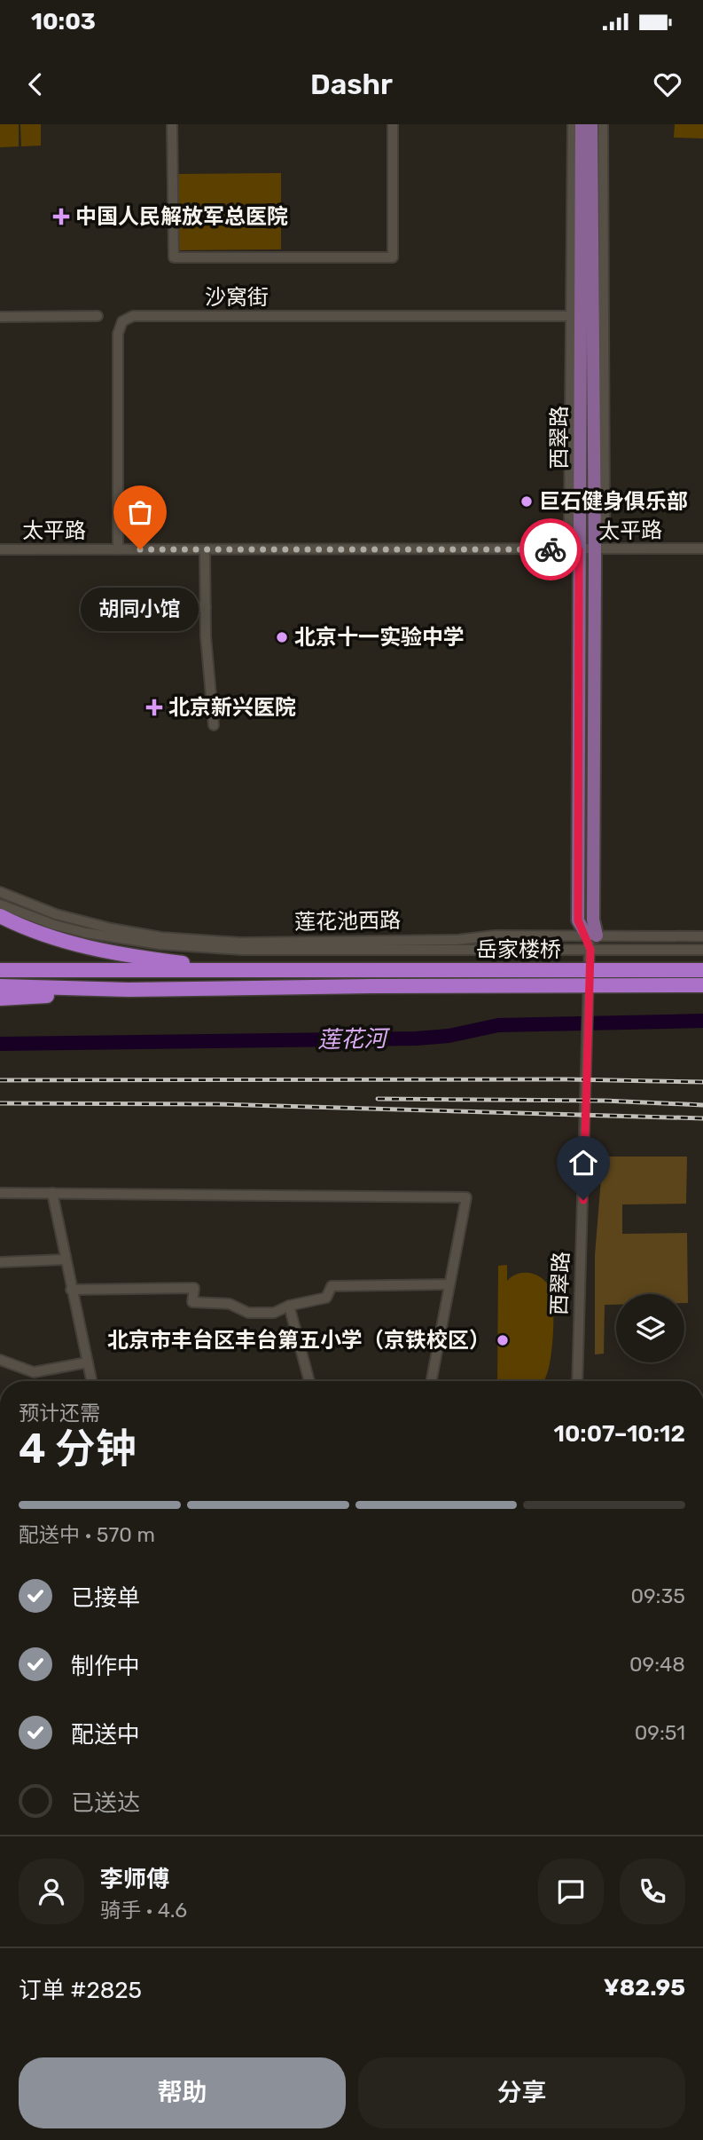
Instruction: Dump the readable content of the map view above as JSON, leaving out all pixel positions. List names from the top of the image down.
{
  "streets": {
    "highway": ["岳家楼桥"],
    "main road": ["西翠路"],
    "street": ["沙窝街", "太平路", "莲花池西路"]
  },
  "crossings": [
    ["沙窝街", "西翠路"],
    ["沙窝街", "太平路"],
    ["西翠路", "太平路"],
    ["西翠路", "莲花池西路"]
  ],
  "water": ["莲花河"],
  "places": {
    "health": ["中国人民解放军总医院", "北京新兴医院"],
    "other": [
      "巨石健身俱乐部",
      "胡同小馆",
      "北京十一实验中学",
      "北京市丰台区丰台第五小学（京铁校区）"
    ]
  },
  "page": {
    "status": "10:03",
    "header": "Dashr",
    "bubble": "胡同小馆",
    "heading": ["4 分钟", "预计还需", "10:07–10:12"],
    "panel": [
      "李师傅",
      "骑手 · 4.6",
      "订单 #2825",
      "¥82.95"
    ],
    "bar": "配送中 · 570 m",
    "list": [
      ["已接单", "09:35"],
      ["制作中", "09:48"],
      ["配送中", "09:51"],
      "已送达"
    ],
    "buttons": ["帮助", "分享"]
  }
}
